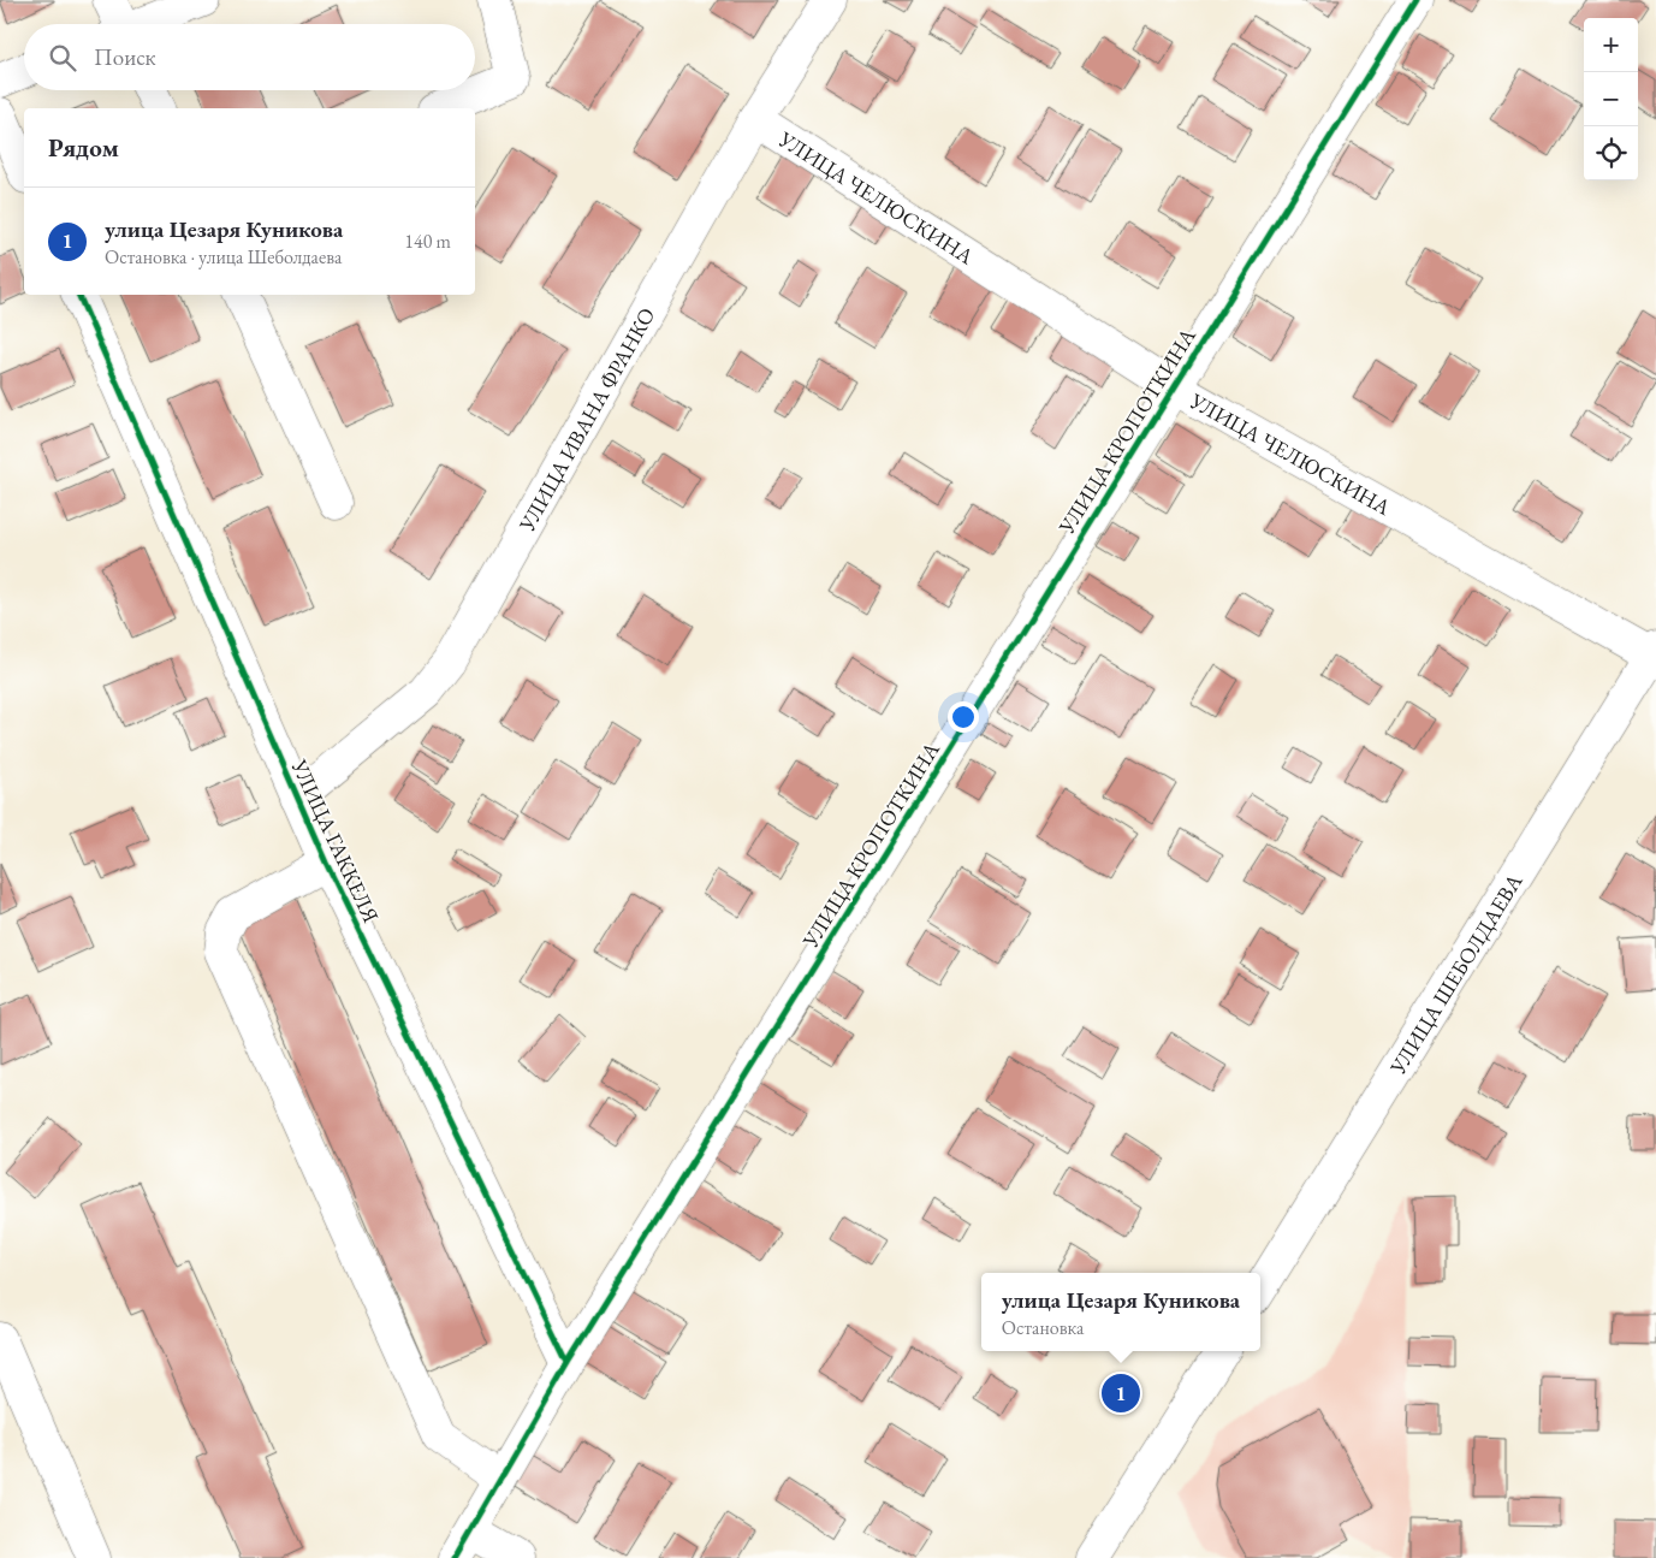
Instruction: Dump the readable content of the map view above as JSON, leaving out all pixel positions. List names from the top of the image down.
{
  "streets": {
    "street": [
      "УЛИЦА ЧЕЛЮСКИНА",
      "УЛИЦА ИВАНА ФРАНКО",
      "УЛИЦА КРОПОТКИНА",
      "УЛИЦА ГАККЕЛЯ",
      "УЛИЦА ШЕБОЛДАЕВА"
    ]
  },
  "crossings": [
    ["УЛИЦА ЧЕЛЮСКИНА", "УЛИЦА ИВАНА ФРАНКО"],
    ["УЛИЦА ЧЕЛЮСКИНА", "УЛИЦА КРОПОТКИНА"],
    ["УЛИЦА ЧЕЛЮСКИНА", "УЛИЦА ШЕБОЛДАЕВА"],
    ["УЛИЦА ИВАНА ФРАНКО", "УЛИЦА ГАККЕЛЯ"],
    ["УЛИЦА КРОПОТКИНА", "УЛИЦА ГАККЕЛЯ"]
  ],
  "page": {
    "map_buttons": ["+", "−"],
    "search": "Поиск",
    "heading": "Рядом",
    "list": [
      {
        "mark": "1",
        "name": "улица Цезаря Куникова",
        "note": "Остановка · улица Шеболдаева",
        "value": "140 m"
      }
    ],
    "popup": ["улица Цезаря Куникова", "Остановка"],
    "pins": "1"
  }
}
